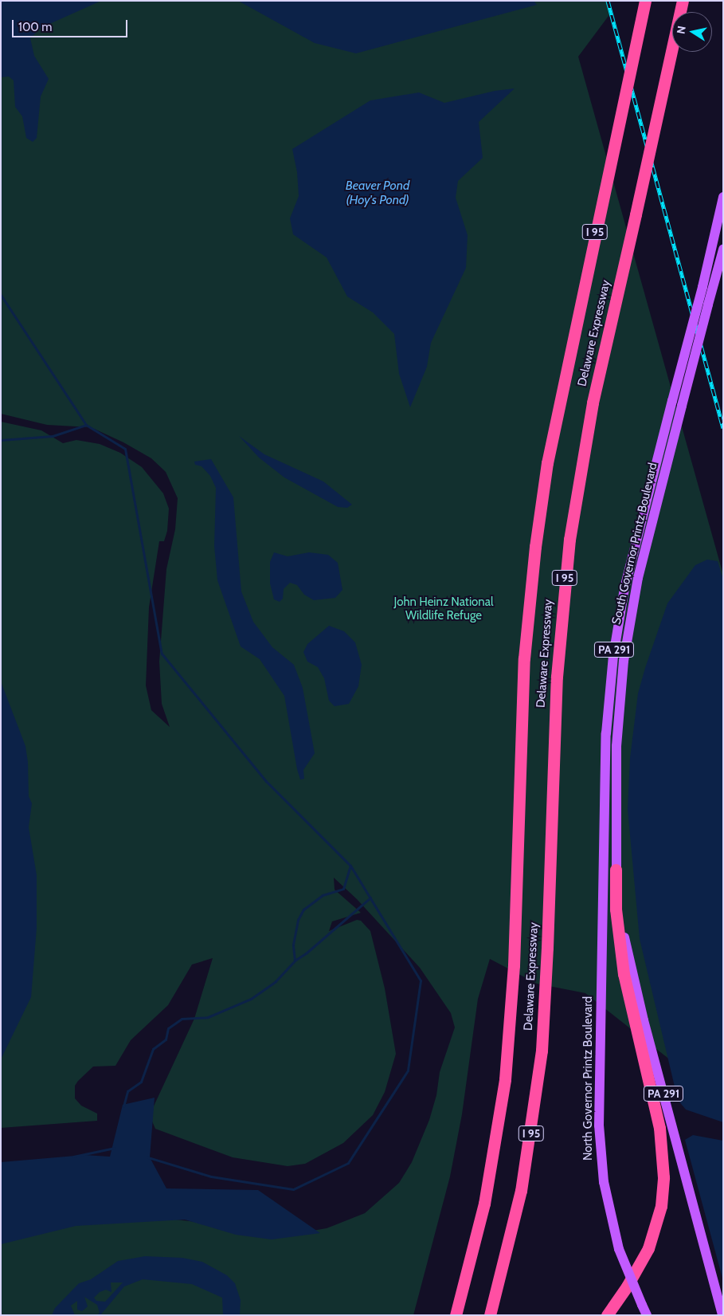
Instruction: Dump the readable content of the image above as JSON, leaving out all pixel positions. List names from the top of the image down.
{
  "streets": {
    "highway": ["I 95", "Delaware Expressway"],
    "main road": ["South Governor Printz Boulevard", "PA 291", "North Governor Printz Boulevard"]
  },
  "crossings": [
    ["South Governor Printz Boulevard", "North Governor Printz Boulevard"]
  ],
  "water": ["Beaver Pond (Hoy's Pond)"],
  "parks": ["John Heinz National Wildlife Refuge"],
  "scale_bar": "100 m",
  "north": "left"
}
